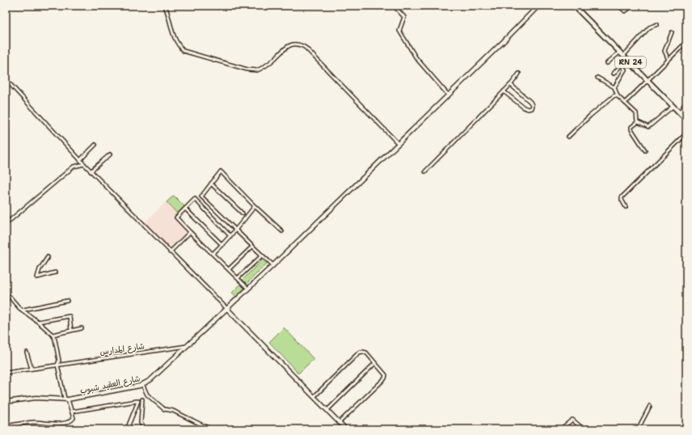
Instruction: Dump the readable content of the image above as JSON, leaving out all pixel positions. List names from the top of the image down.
{
  "streets": {
    "main road": ["RN 24", "شارع العقيد شبوب"],
    "street": ["شارع المدارس"]
  },
  "crossings": [
    ["شارع المدارس", "شارع العقيد شبوب"]
  ]
}
